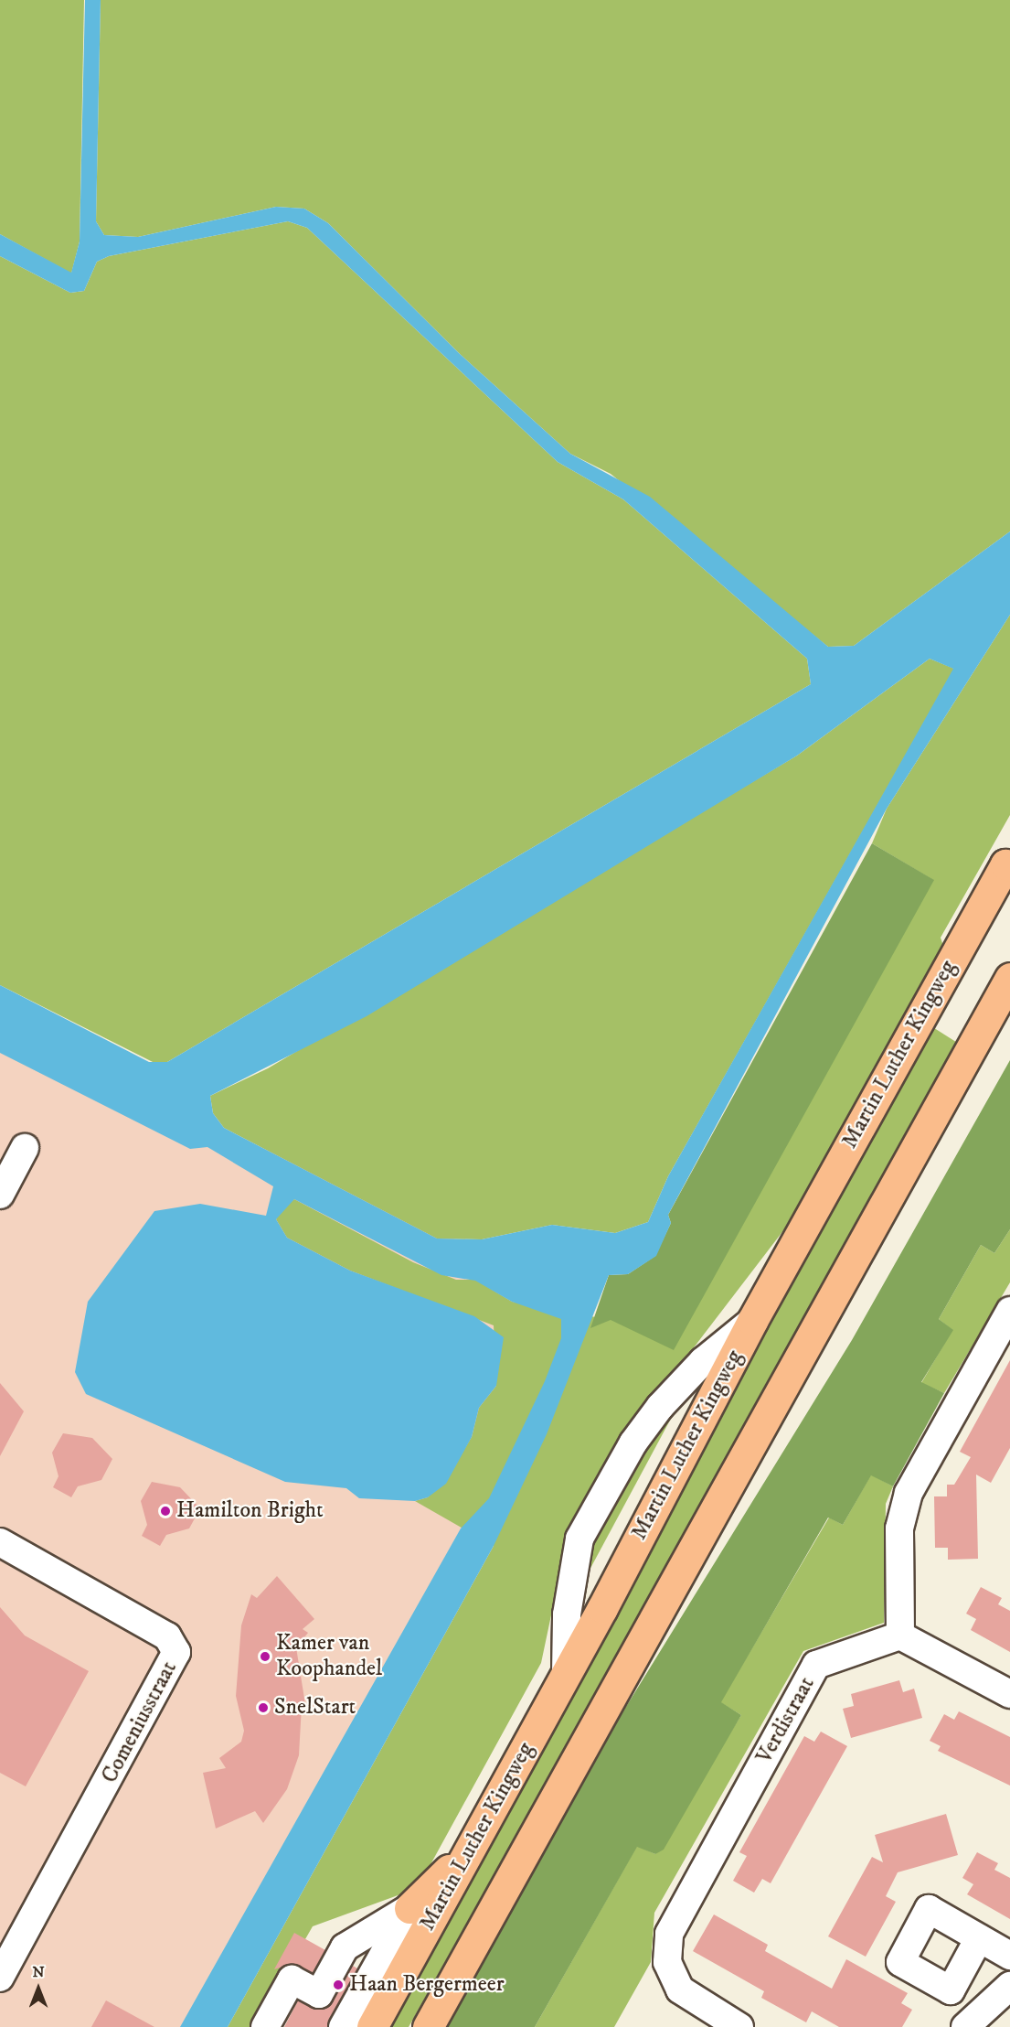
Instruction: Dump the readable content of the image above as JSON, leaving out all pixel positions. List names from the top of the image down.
{
  "streets": {
    "highway": ["Martin Luther Kingweg"],
    "street": ["Verdistraat", "Comeniusstraat"]
  },
  "places": [
    "Hamilton Bright",
    "Kamer van Koophandel",
    "SnelStart",
    "Haan Bergermeer"
  ],
  "north": "top"
}
